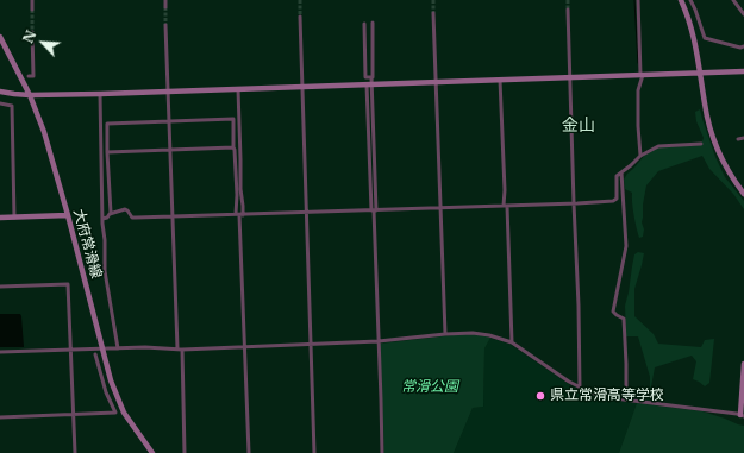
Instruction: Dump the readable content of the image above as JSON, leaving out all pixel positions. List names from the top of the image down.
{
  "streets": {
    "street": ["大府常滑線"]
  },
  "districts": ["金山"],
  "parks": ["常滑公園"],
  "places": ["県立常滑高等学校"],
  "north": "top left"
}
